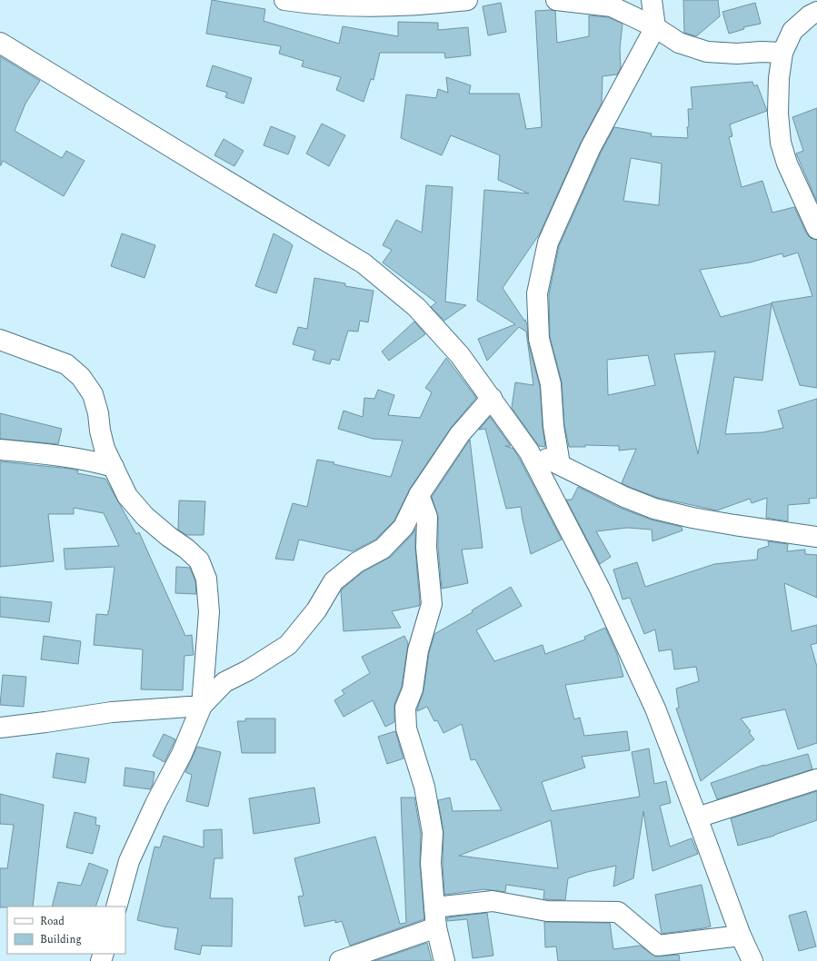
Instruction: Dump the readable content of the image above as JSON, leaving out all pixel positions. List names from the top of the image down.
{
  "legend": ["Road", "Building"]
}
